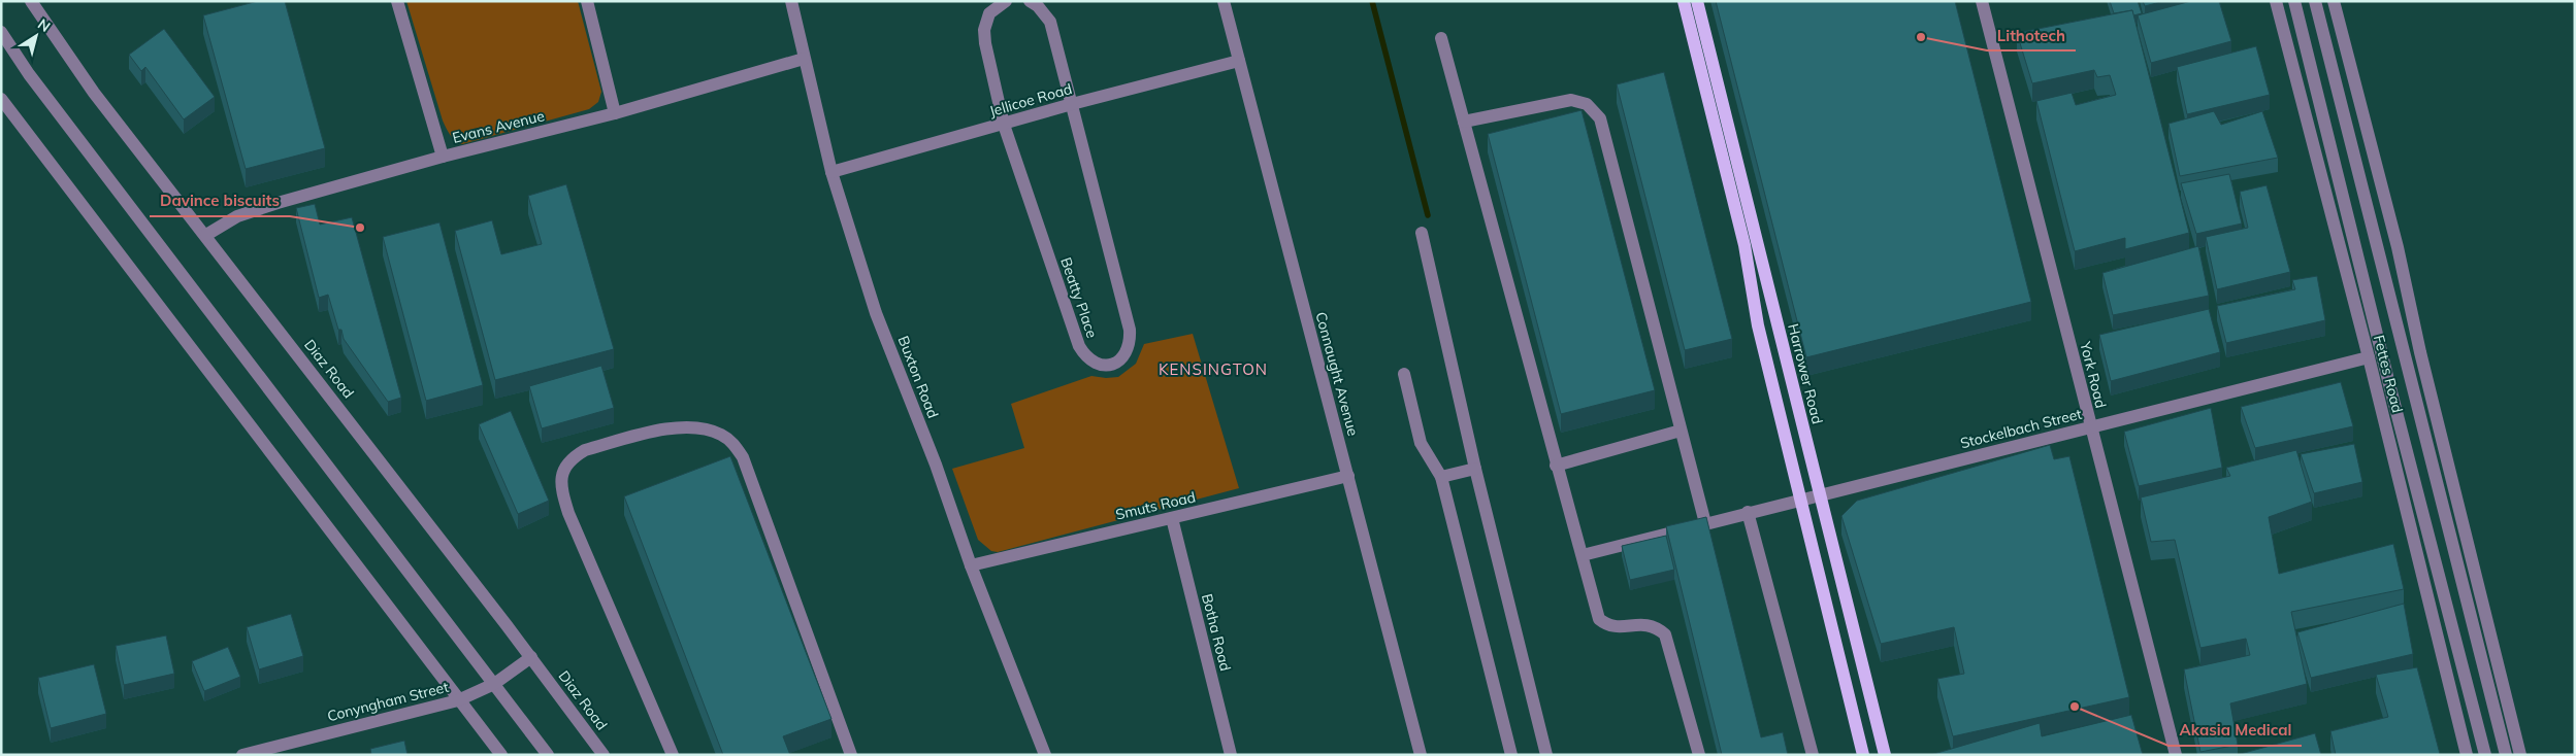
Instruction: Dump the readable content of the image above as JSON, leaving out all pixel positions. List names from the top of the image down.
{
  "streets": {
    "main road": ["Harrower Road"],
    "street": [
      "Jellicoe Road",
      "Evans Avenue",
      "Beatty Place",
      "Diaz Road",
      "Connaught Avenue",
      "Fettes Road",
      "York Road",
      "Buxton Road",
      "Stockelbach Street",
      "Smuts Road",
      "Botha Road",
      "Conyngham Street"
    ]
  },
  "crossings": [
    ["Jellicoe Road", "Beatty Place"],
    ["Jellicoe Road", "Connaught Avenue"],
    ["Jellicoe Road", "Buxton Road"],
    ["Evans Avenue", "Diaz Road"],
    ["Evans Avenue", "Buxton Road"],
    ["Diaz Road", "Conyngham Street"],
    ["Connaught Avenue", "Smuts Road"],
    ["Harrower Road", "Stockelbach Street"],
    ["Fettes Road", "Stockelbach Street"],
    ["York Road", "Stockelbach Street"],
    ["Buxton Road", "Smuts Road"],
    ["Smuts Road", "Botha Road"]
  ],
  "districts": ["KENSINGTON"],
  "places": ["Lithotech", "Davince biscuits", "Akasia Medical"],
  "north": "top right"
}
